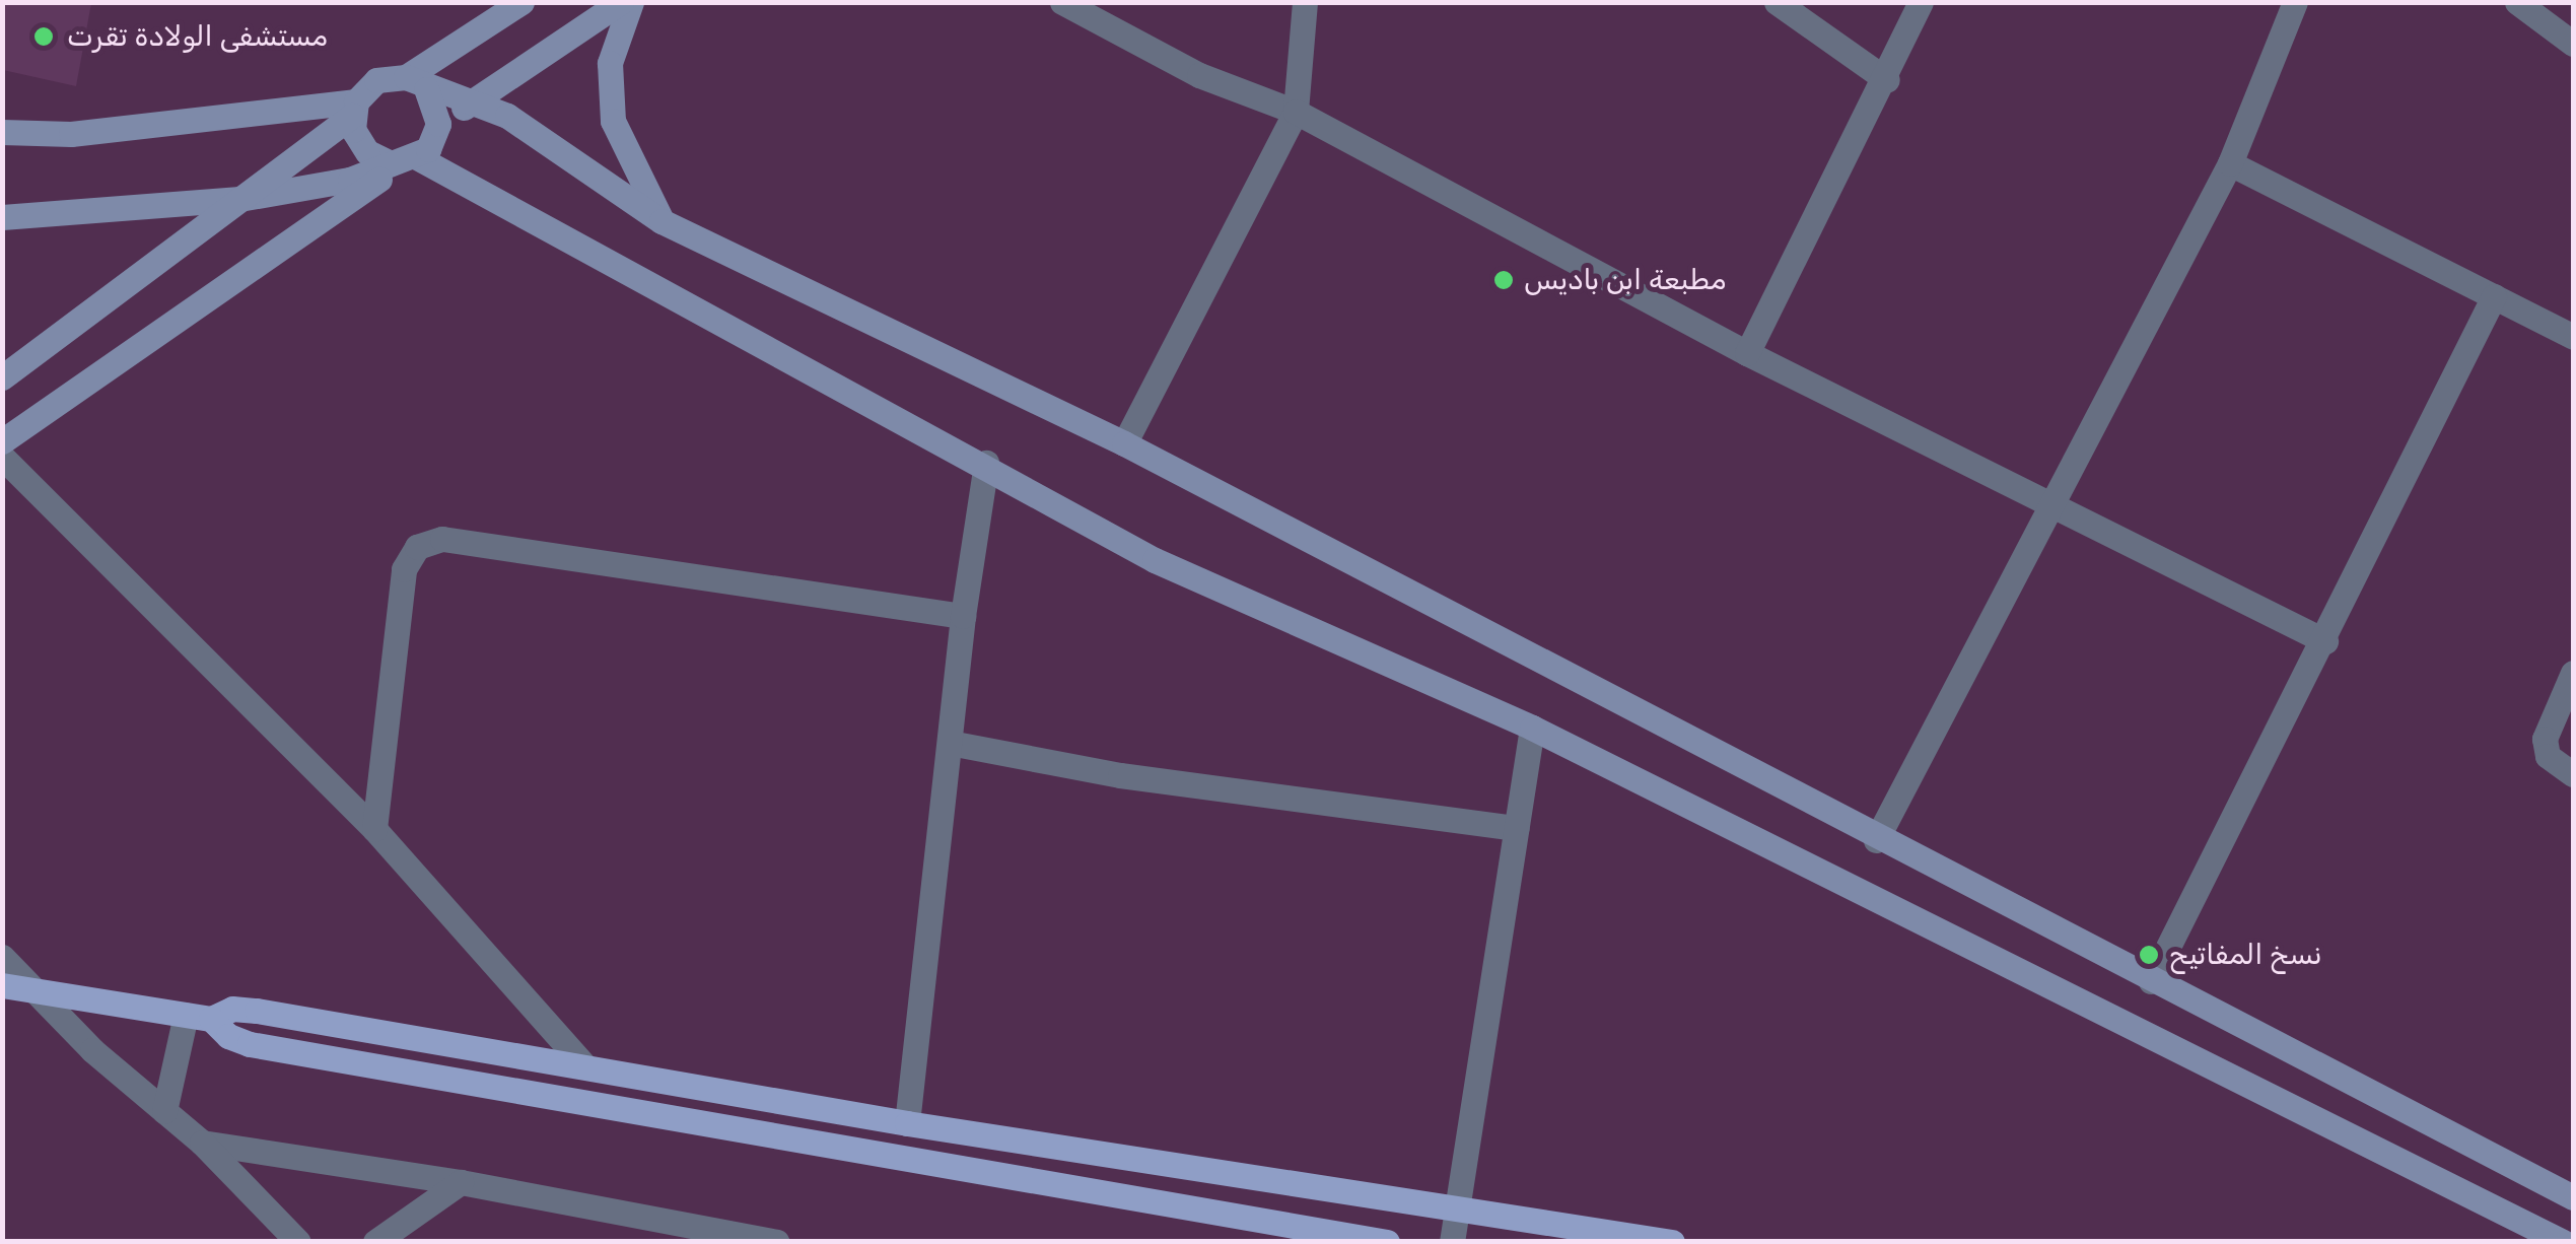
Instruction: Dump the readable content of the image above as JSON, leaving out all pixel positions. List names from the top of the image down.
{
  "places": ["مستشفى الولادة تقرت", "مطبعة ابن باديس", "نسخ المفاتيح"]
}
